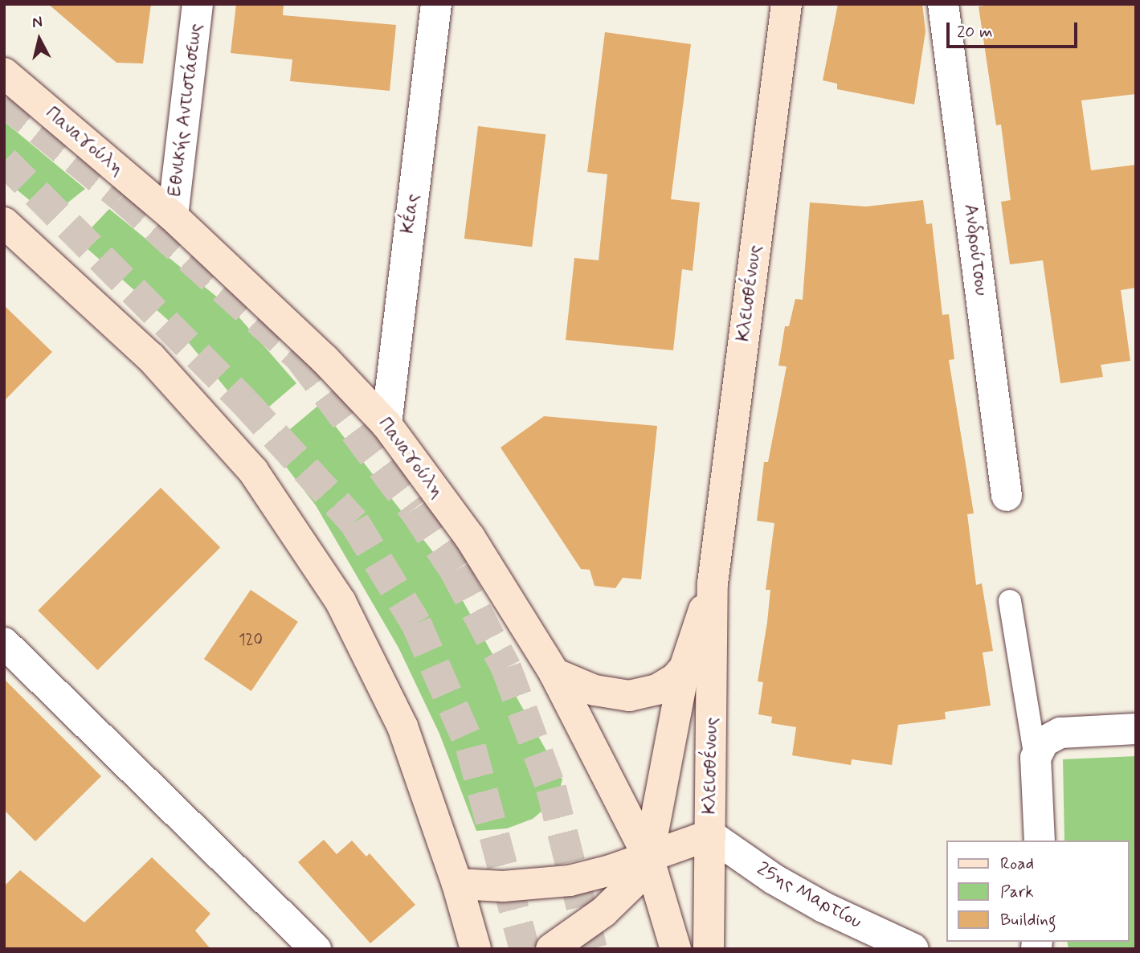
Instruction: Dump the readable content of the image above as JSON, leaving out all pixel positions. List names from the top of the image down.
{
  "streets": {
    "main road": ["Παναγούλη", "Κλεισθένους"],
    "street": [
      "Εθνικής Αντιστάσεως",
      "Κέας",
      "Ανδρούτσου",
      "25ης Μαρτίου"
    ]
  },
  "crossings": [
    ["Εθνικής Αντιστάσεως", "Παναγούλη"],
    ["Παναγούλη", "Κέας"],
    ["Παναγούλη", "Κλεισθένους"],
    ["Κλεισθένους", "25ης Μαρτίου"]
  ],
  "house_numbers": ["120"],
  "legend": ["Road", "Park", "Building"],
  "scale_bar": "20 m",
  "north": "top"
}
